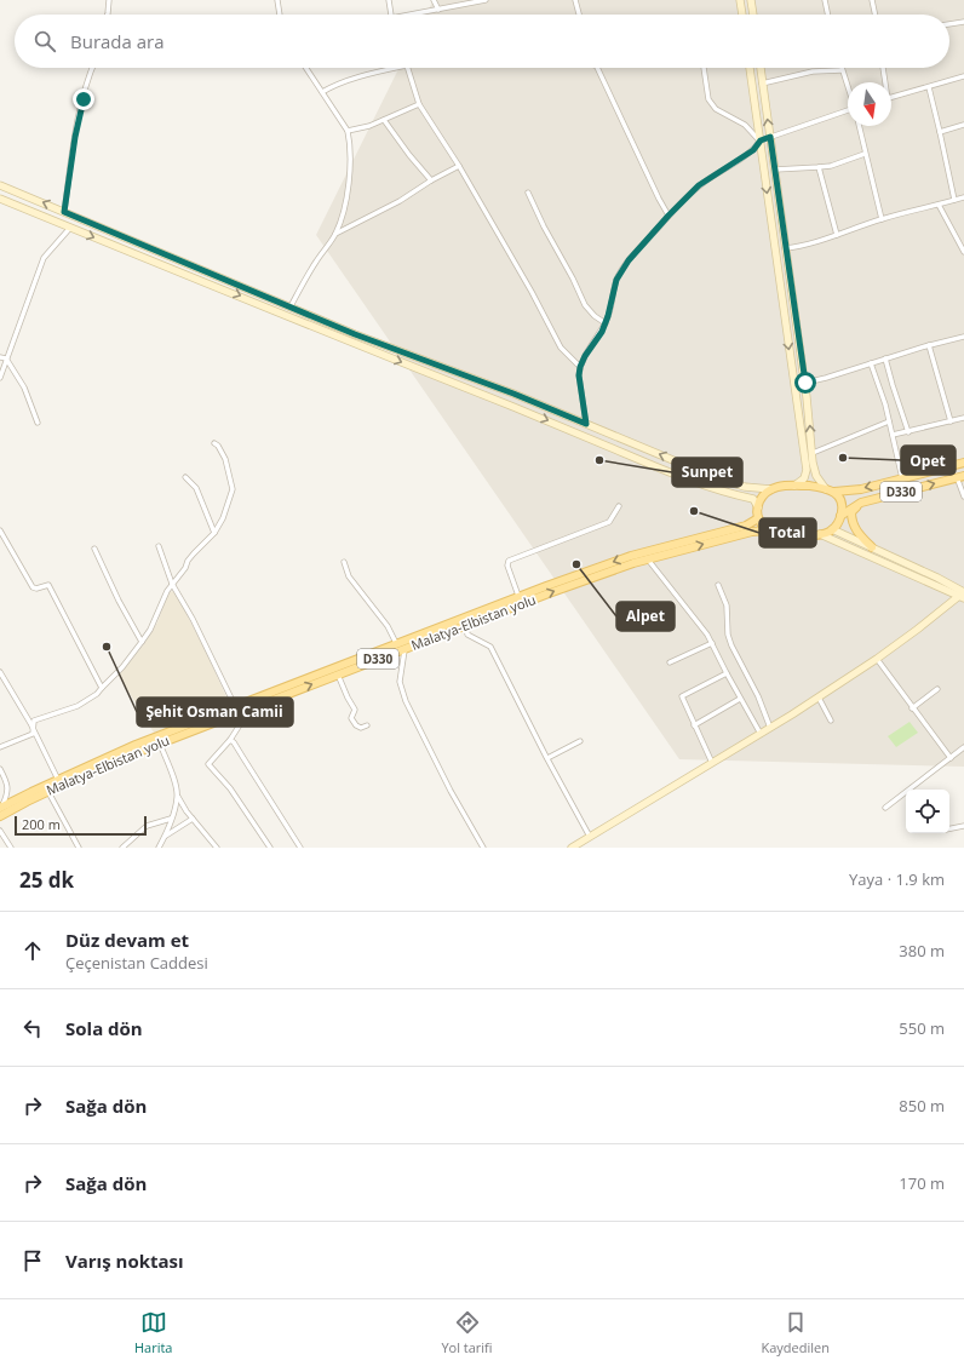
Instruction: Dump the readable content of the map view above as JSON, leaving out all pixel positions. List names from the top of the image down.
{
  "streets": {
    "main road": ["D330", "Malatya-Elbistan yolu"]
  },
  "crossings": [
    ["D330", "Malatya-Elbistan yolu"]
  ],
  "places": [
    "Opet",
    "Sunpet",
    "Total",
    "Alpet",
    "Şehit Osman Camii"
  ],
  "scale_bar": "200 m",
  "north": "bottom",
  "page": {
    "search": "Burada ara",
    "scale": "200 m",
    "heading": ["25 dk", "Yaya · 1.9 km"],
    "list": [
      ["Düz devam et", "Çeçenistan Caddesi", "380 m"],
      ["Sola dön", "550 m"],
      ["Sağa dön", "850 m"],
      ["Sağa dön", "170 m"],
      "Varış noktası"
    ],
    "nav": ["Harita", "Yol tarifi", "Kaydedilen"]
  }
}
